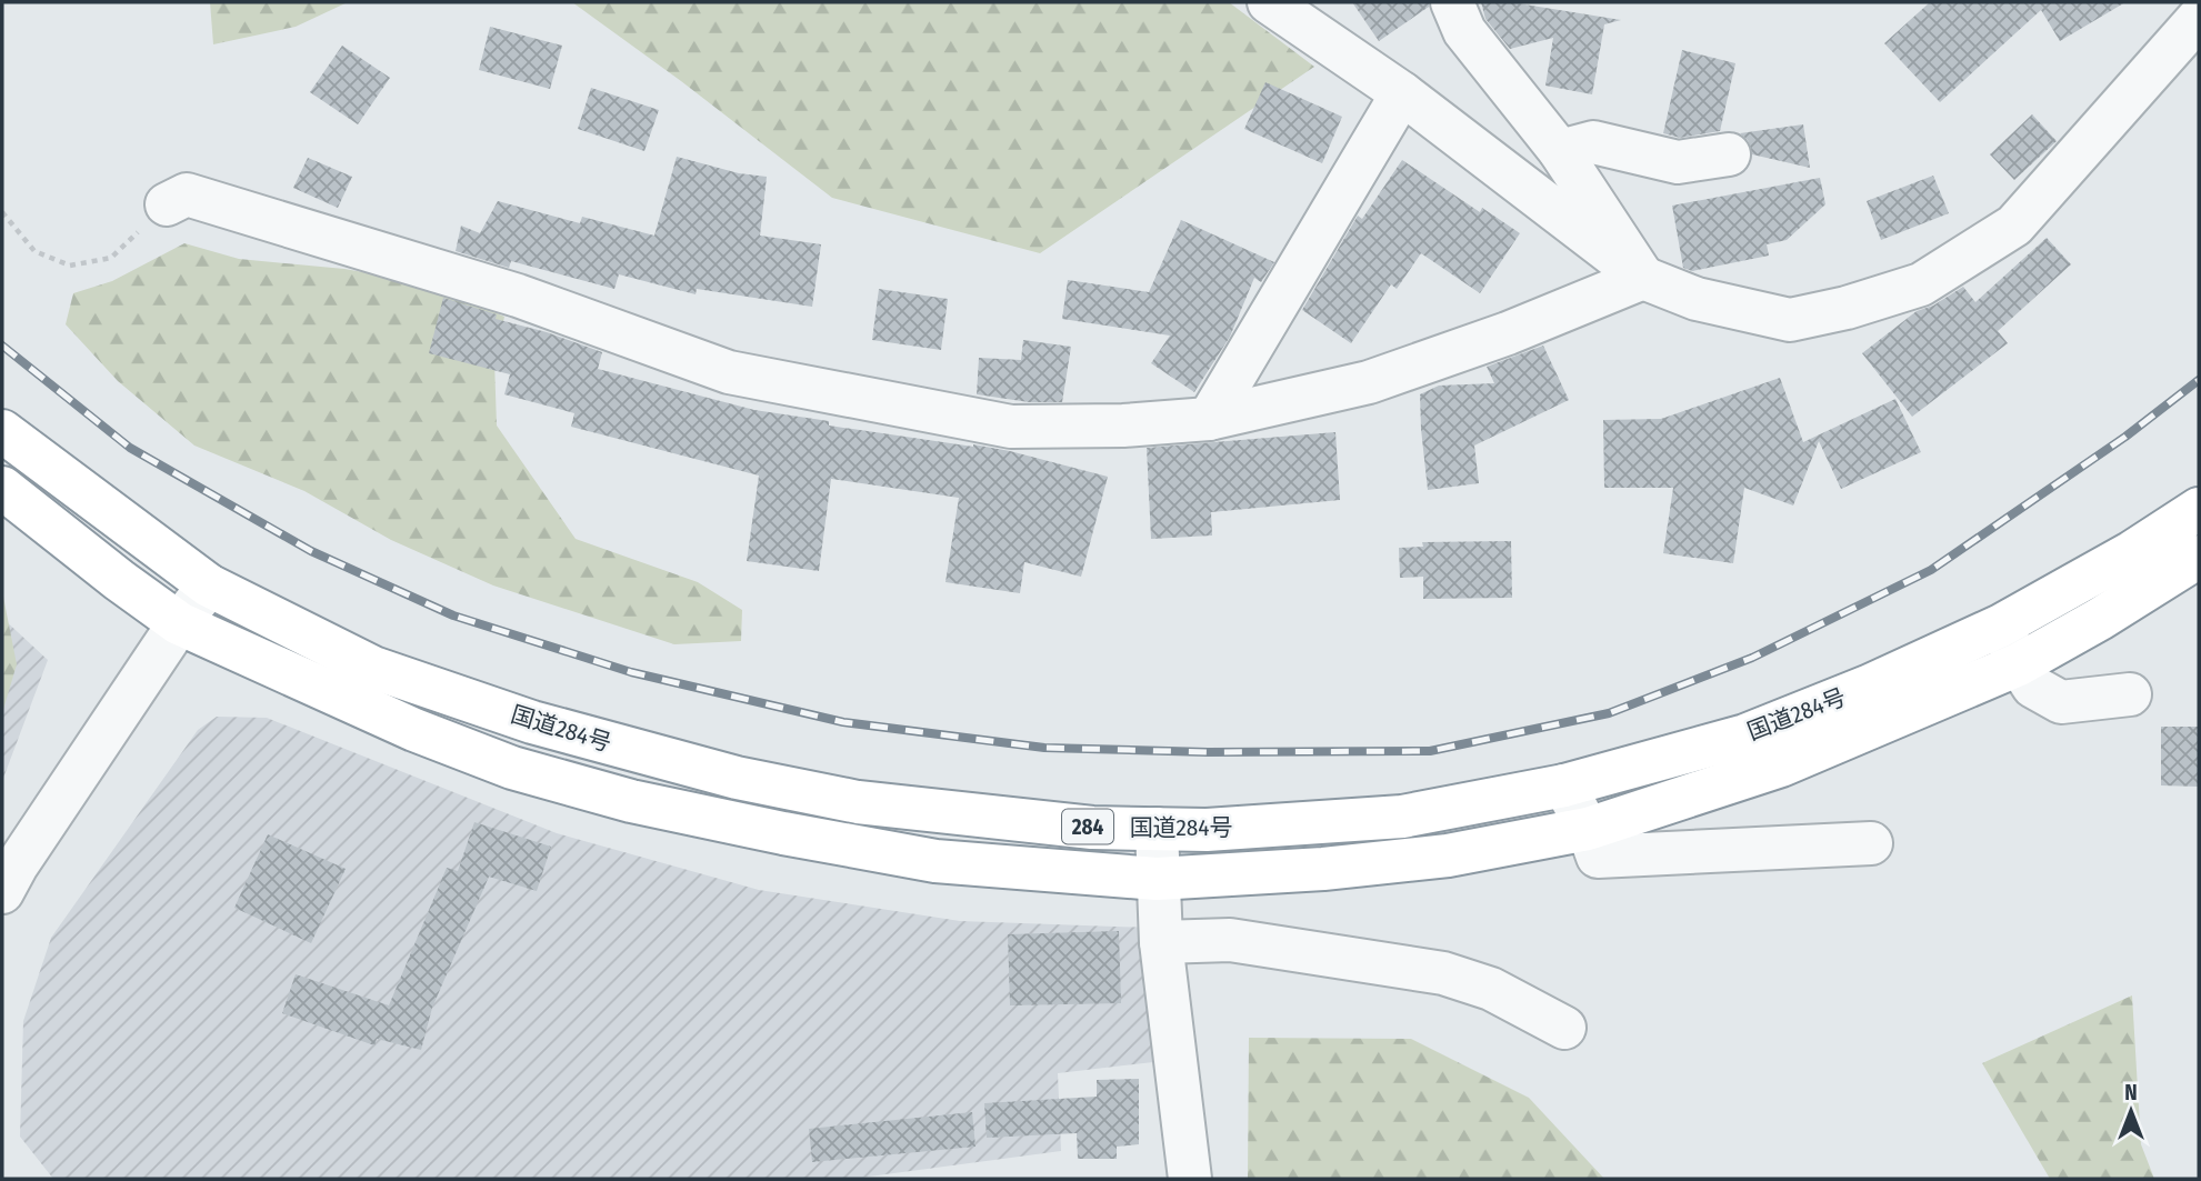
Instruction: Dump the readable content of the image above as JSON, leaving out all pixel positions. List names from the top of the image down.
{
  "streets": {
    "highway": ["国道284号", "284"]
  },
  "north": "top"
}
